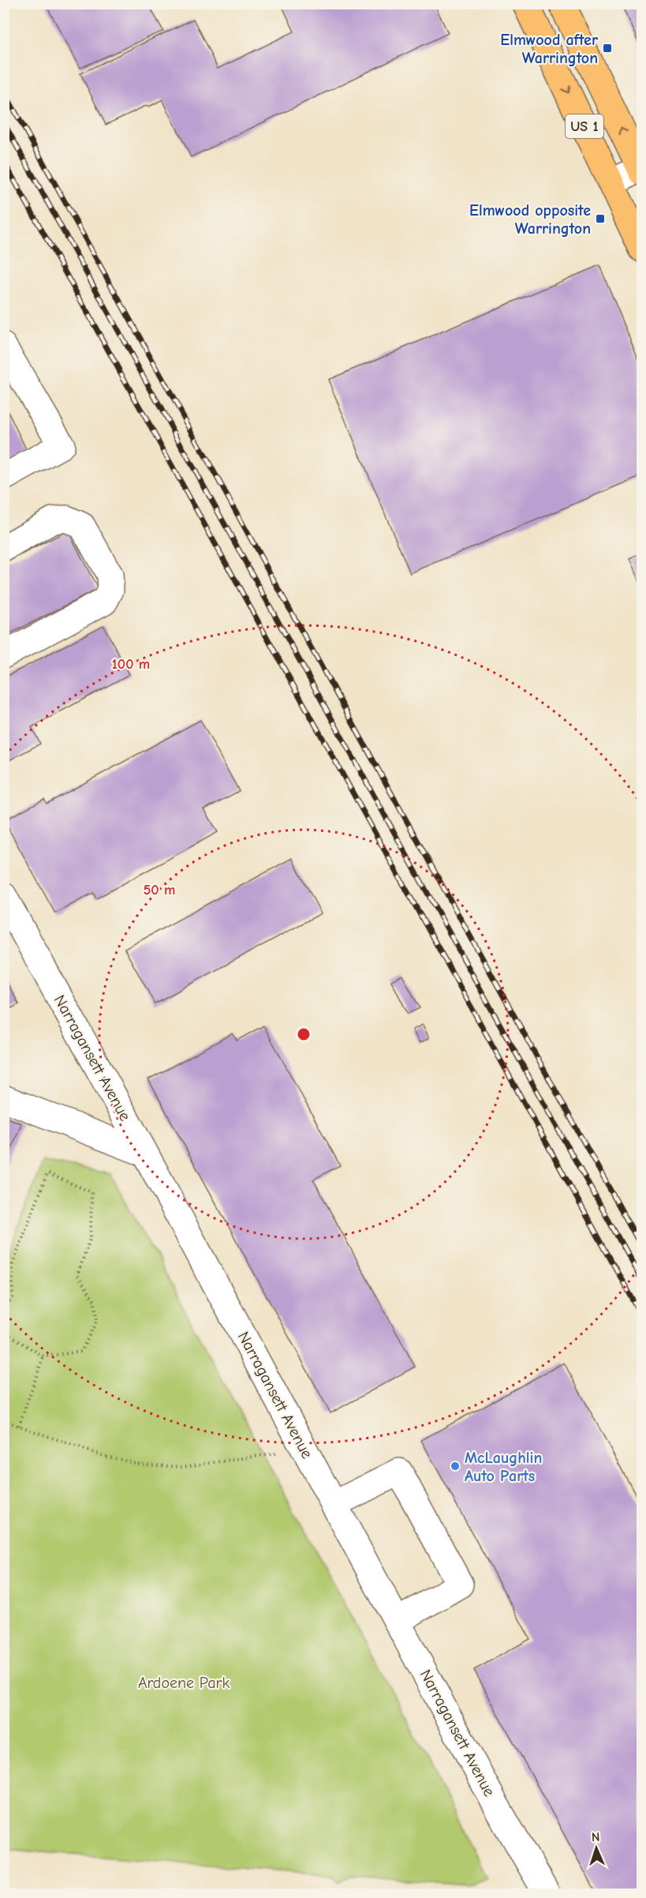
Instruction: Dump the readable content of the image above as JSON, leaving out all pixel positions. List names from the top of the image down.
{
  "streets": {
    "main road": ["US 1"],
    "street": ["Narragansett Avenue"]
  },
  "parks": ["Ardoene Park"],
  "places": {
    "transit": ["Elmwood after Warrington", "Elmwood opposite Warrington"],
    "other": ["McLaughlin Auto Parts"]
  },
  "north": "top",
  "rings": ["100 m", "50 m"]
}
